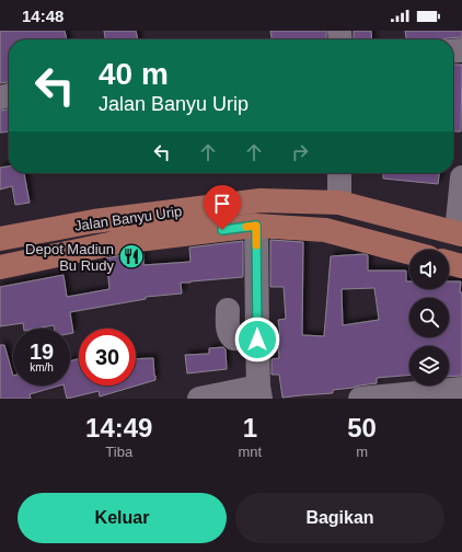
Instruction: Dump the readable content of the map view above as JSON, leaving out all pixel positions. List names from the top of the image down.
{
  "streets": {
    "main road": ["Jalan Banyu Urip"]
  },
  "places": {
    "restaurant": ["Depot Madiun Bu Rudy"]
  },
  "page": {
    "status": "14:48",
    "turn": ["40 m", "Jalan Banyu Urip"],
    "speed": "19 km/h",
    "limit": "30",
    "eta": [
      "14:49",
      "Tiba",
      "1",
      "mnt",
      "50",
      "m"
    ],
    "buttons": ["Keluar", "Bagikan"]
  }
}
